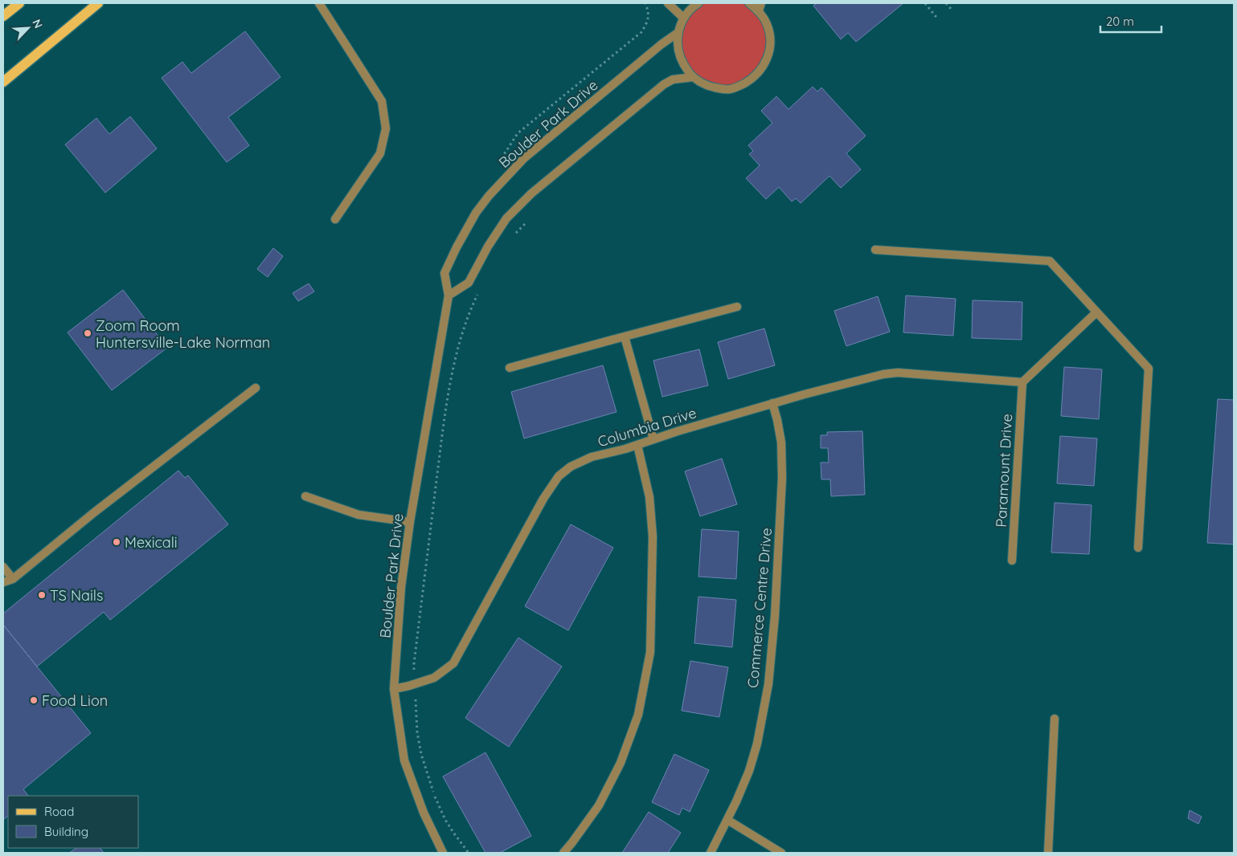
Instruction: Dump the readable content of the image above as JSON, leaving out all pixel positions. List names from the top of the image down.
{
  "streets": {
    "street": [
      "Boulder Park Drive",
      "Columbia Drive",
      "Paramount Drive",
      "Commerce Centre Drive"
    ]
  },
  "crossings": [
    ["Boulder Park Drive", "Columbia Drive"],
    ["Columbia Drive", "Paramount Drive"],
    ["Columbia Drive", "Commerce Centre Drive"]
  ],
  "places": [
    "Zoom Room Huntersville-Lake Norman",
    "Mexicali",
    "TS Nails",
    "Food Lion"
  ],
  "legend": ["Road", "Building"],
  "scale_bar": "20 m",
  "north": "top right"
}
